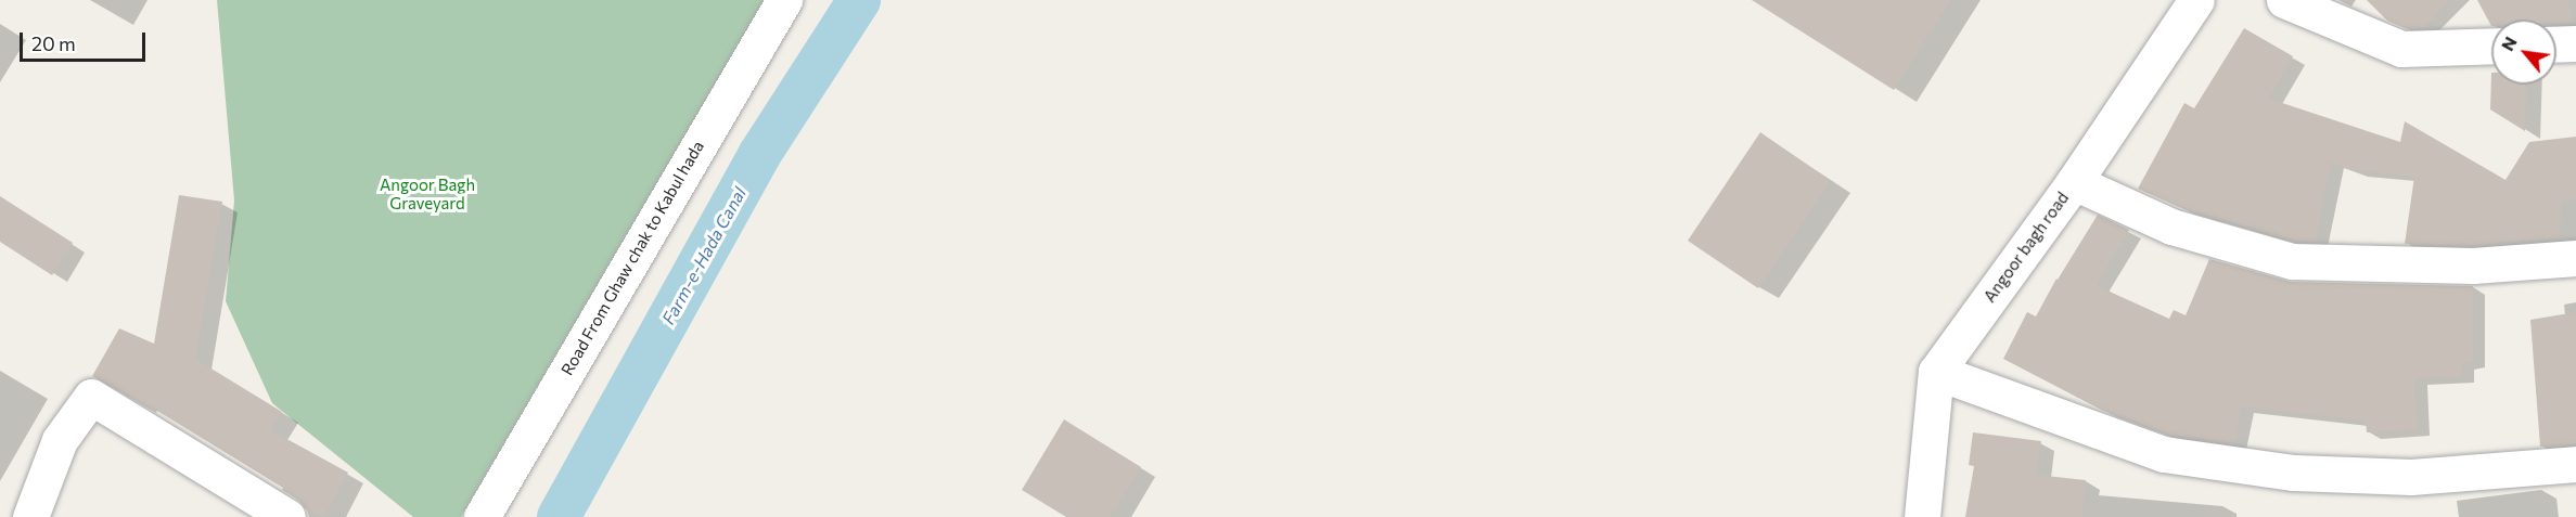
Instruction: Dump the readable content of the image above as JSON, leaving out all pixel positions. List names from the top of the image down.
{
  "streets": {
    "street": ["Angoor bagh road", "Road From Ghaw chak to Kabul hada"]
  },
  "water": ["Farm-e-Hada Canal"],
  "parks": ["Angoor Bagh Graveyard"],
  "scale_bar": "20 m",
  "north": "top left"
}
